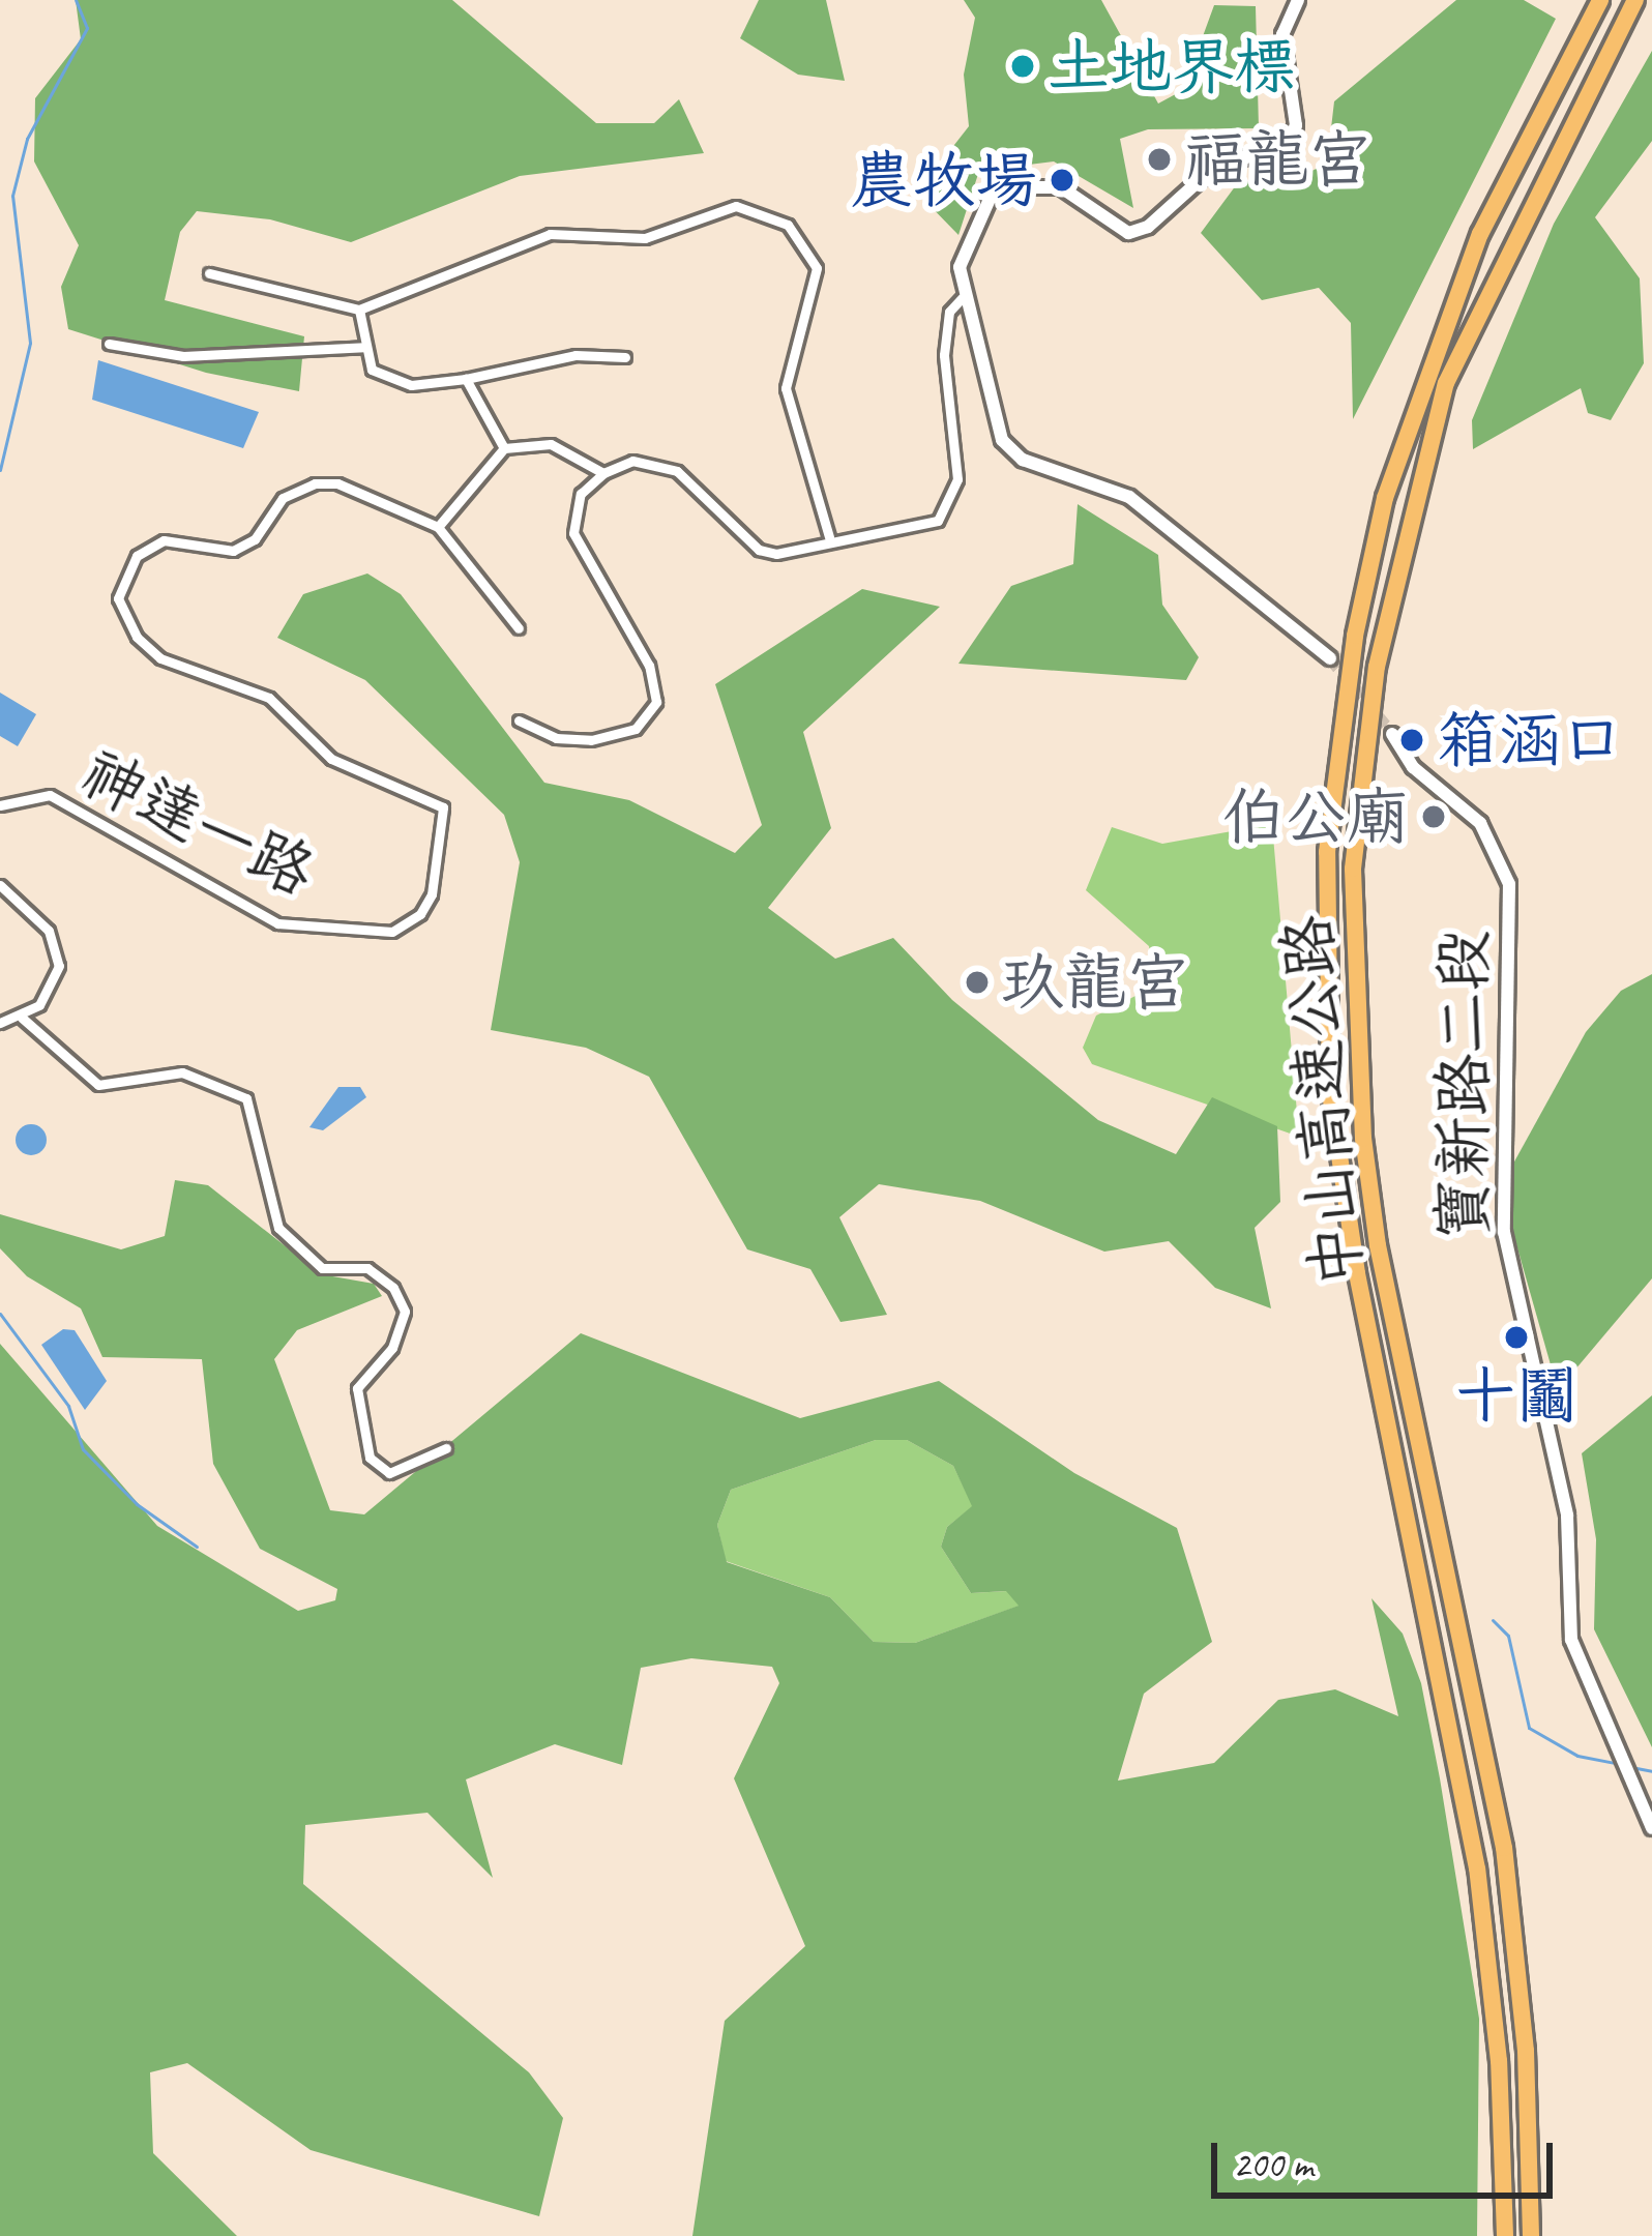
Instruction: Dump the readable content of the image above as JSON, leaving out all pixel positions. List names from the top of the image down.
{
  "streets": {
    "highway": ["中山高速公路"],
    "street": ["神達一路", "寶新路二段"]
  },
  "places": [
    "土地界標",
    "福龍宮",
    "農牧場",
    "箱涵口",
    "伯公廟",
    "玖龍宮",
    "十鬮"
  ],
  "scale_bar": "200 m"
}
